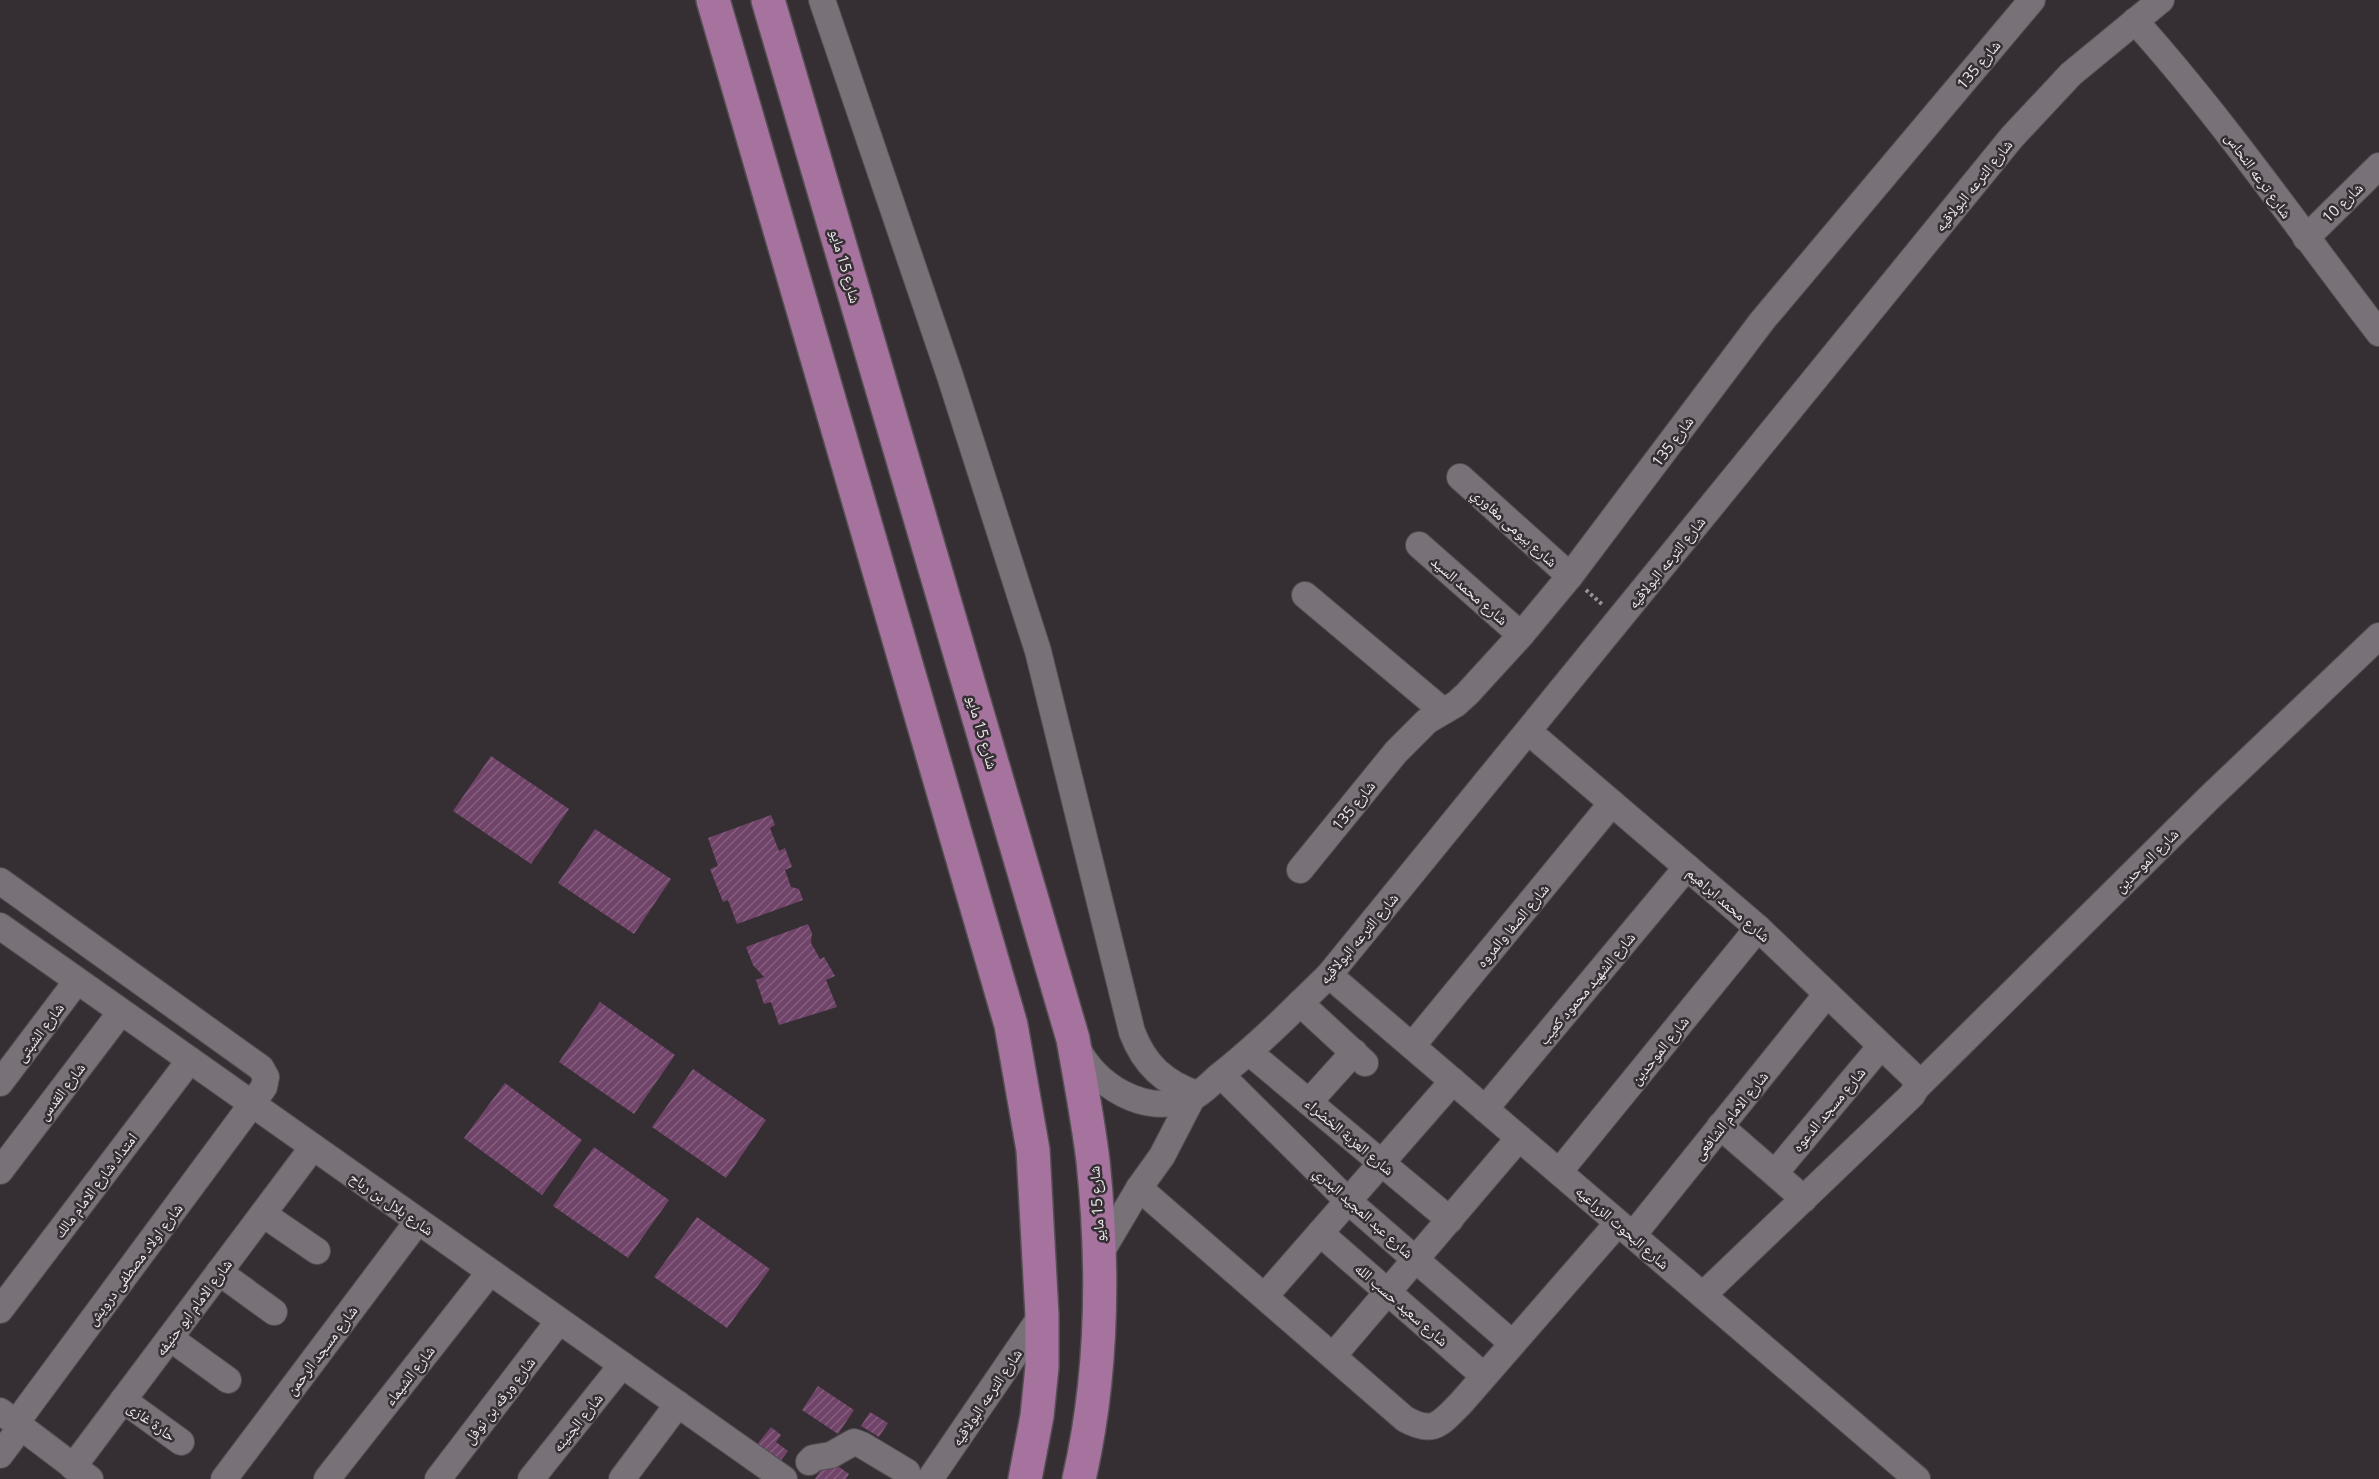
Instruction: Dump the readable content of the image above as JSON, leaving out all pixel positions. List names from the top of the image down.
{
  "streets": {
    "main road": ["شارع 15 مايو"],
    "street": [
      "شارع 135",
      "شارع ترعه النحاس",
      "شارع الترعه البولاقيه",
      "شارع 10",
      "شارع بيومى مغاوري",
      "شارع محمد السيد",
      "شارع الموحدين",
      "شارع محمد ابراهيم",
      "شارع الصفا والمروه",
      "شارع الشهيد محمود كعيب",
      "شارع الشبتى",
      "شارع القدس",
      "شارع مسجد الدعوه",
      "شارع الامام الشافعى",
      "شارع العزبة الخضراء",
      "امتداد شارع الامام مالك",
      "شارع بلال بن رباح",
      "شارع عبد المجيد البدري",
      "شارع البحوث الزراعيه",
      "شارع اولاد مصطفى درويش",
      "شارع سعيد حسب الله",
      "شارع الامام ابو حنيفه",
      "شارع مسجد الرحمن",
      "شارع الشيماء",
      "شارع ورقه بن نوفل",
      "حارة غازى",
      "شارع الجنينه"
    ]
  },
  "crossings": [
    ["شارع 135", "شارع بيومى مغاوري"],
    ["شارع 135", "شارع محمد السيد"],
    ["شارع ترعه النحاس", "شارع الترعه البولاقيه"],
    ["شارع ترعه النحاس", "شارع 10"],
    ["شارع الترعه البولاقيه", "شارع 15 مايو"],
    ["شارع الترعه البولاقيه", "شارع محمد ابراهيم"],
    ["شارع الترعه البولاقيه", "شارع العزبة الخضراء"],
    ["شارع الترعه البولاقيه", "شارع عبد المجيد البدري"],
    ["شارع الترعه البولاقيه", "شارع البحوث الزراعيه"],
    ["شارع الموحدين", "شارع محمد ابراهيم"],
    ["شارع الموحدين", "شارع البحوث الزراعيه"],
    ["شارع محمد ابراهيم", "شارع الصفا والمروه"],
    ["شارع محمد ابراهيم", "شارع الشهيد محمود كعيب"],
    ["شارع محمد ابراهيم", "شارع مسجد الدعوه"],
    ["شارع محمد ابراهيم", "شارع الامام الشافعى"],
    ["شارع الصفا والمروه", "شارع البحوث الزراعيه"],
    ["شارع الشهيد محمود كعيب", "شارع البحوث الزراعيه"],
    ["شارع الشبتى", "شارع بلال بن رباح"],
    ["شارع القدس", "شارع بلال بن رباح"],
    ["شارع الامام الشافعى", "شارع عبد المجيد البدري"],
    ["شارع الامام الشافعى", "شارع البحوث الزراعيه"],
    ["شارع الامام الشافعى", "شارع سعيد حسب الله"],
    ["امتداد شارع الامام مالك", "شارع بلال بن رباح"],
    ["شارع بلال بن رباح", "شارع اولاد مصطفى درويش"],
    ["شارع بلال بن رباح", "شارع الامام ابو حنيفه"],
    ["شارع بلال بن رباح", "شارع مسجد الرحمن"],
    ["شارع بلال بن رباح", "شارع الشيماء"],
    ["شارع بلال بن رباح", "شارع ورقه بن نوفل"],
    ["شارع بلال بن رباح", "شارع الجنينه"],
    ["شارع الامام ابو حنيفه", "حارة غازى"]
  ]
}
